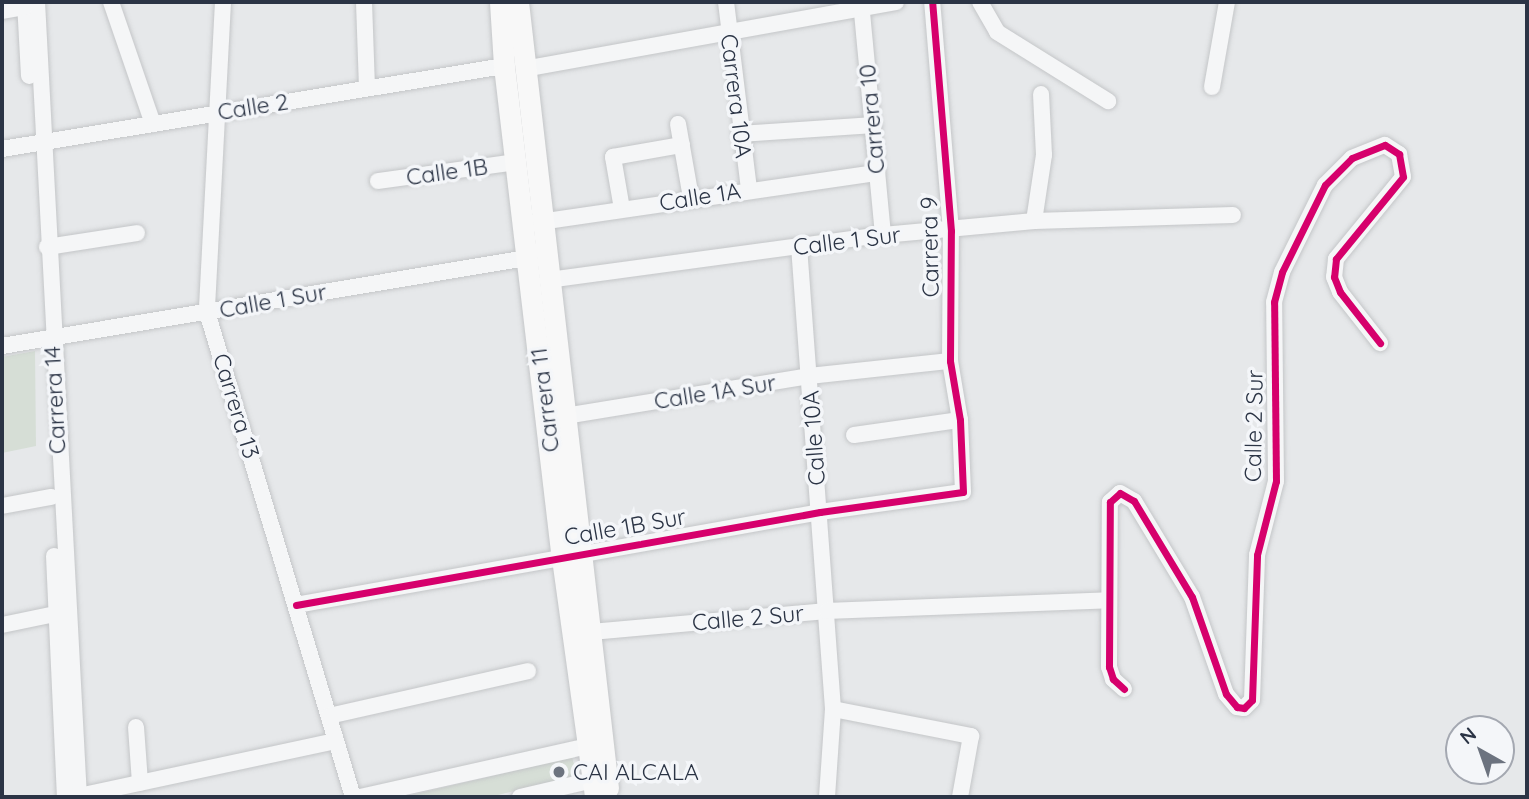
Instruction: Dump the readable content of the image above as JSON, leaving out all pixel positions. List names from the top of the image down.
{
  "streets": {
    "main road": ["Carrera 11"],
    "street": [
      "Carrera 10A",
      "Calle 2",
      "Carrera 10",
      "Calle 1B",
      "Calle 1A",
      "Calle 1 Sur",
      "Carrera 9",
      "Calle 1A Sur",
      "Carrera 14",
      "Carrera 13",
      "Calle 2 Sur",
      "Calle 10A",
      "Calle 1B Sur"
    ]
  },
  "crossings": [
    ["Carrera 10A", "Calle 2"],
    ["Carrera 10A", "Calle 1A"],
    ["Calle 2", "Carrera 10"],
    ["Calle 2", "Carrera 14"],
    ["Calle 2", "Carrera 11"],
    ["Calle 2", "Carrera 13"],
    ["Carrera 10", "Calle 1A"],
    ["Carrera 10", "Calle 1 Sur"],
    ["Calle 1B", "Carrera 11"],
    ["Calle 1A", "Carrera 11"],
    ["Calle 1 Sur", "Carrera 9"],
    ["Calle 1 Sur", "Carrera 14"],
    ["Calle 1 Sur", "Carrera 11"],
    ["Calle 1 Sur", "Carrera 13"],
    ["Calle 1 Sur", "Calle 10A"],
    ["Carrera 9", "Calle 1A Sur"],
    ["Carrera 9", "Calle 1B Sur"],
    ["Calle 1A Sur", "Carrera 11"],
    ["Calle 1A Sur", "Calle 10A"],
    ["Carrera 11", "Calle 2 Sur"],
    ["Carrera 11", "Calle 1B Sur"],
    ["Carrera 13", "Calle 1B Sur"],
    ["Calle 2 Sur", "Calle 10A"],
    ["Calle 10A", "Calle 1B Sur"]
  ],
  "places": ["CAI ALCALA"],
  "north": "top left"
}
